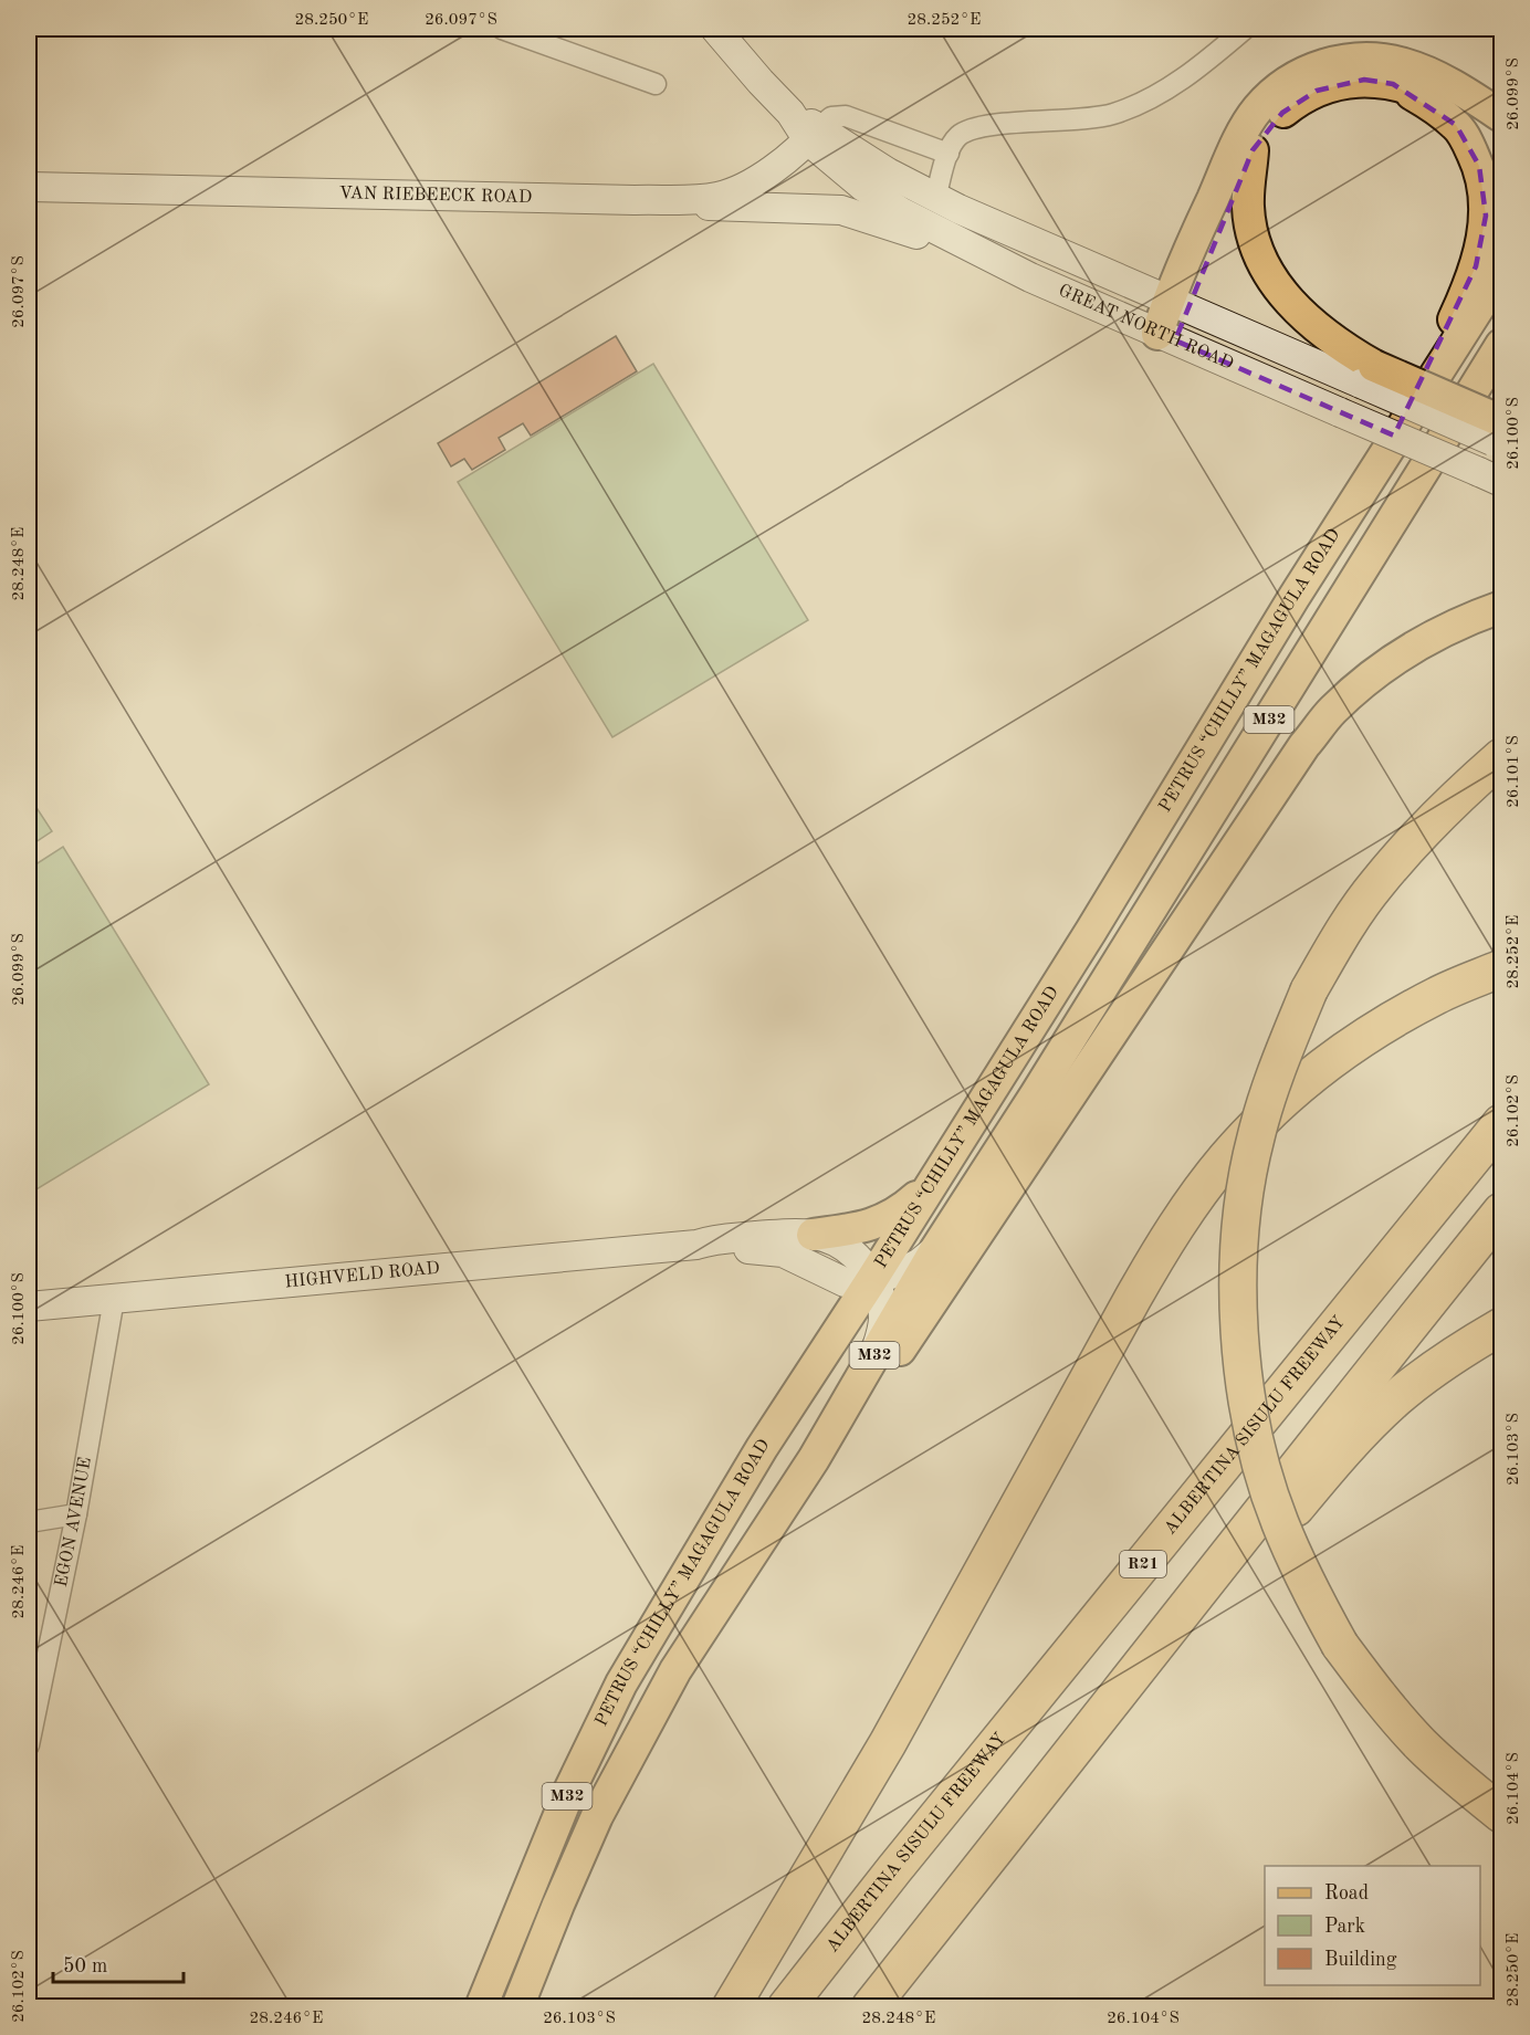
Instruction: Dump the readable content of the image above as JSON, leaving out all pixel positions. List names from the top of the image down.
{
  "streets": {
    "highway": ["ALBERTINA SISULU FREEWAY", "R21"],
    "main road": ["PETRUS “CHILLY” MAGAGULA ROAD", "M32"],
    "street": [
      "VAN RIEBEECK ROAD",
      "GREAT NORTH ROAD",
      "HIGHVELD ROAD",
      "EGON AVENUE"
    ]
  },
  "crossings": [
    ["VAN RIEBEECK ROAD", "GREAT NORTH ROAD"],
    ["PETRUS “CHILLY” MAGAGULA ROAD", "HIGHVELD ROAD"],
    ["HIGHVELD ROAD", "EGON AVENUE"]
  ],
  "legend": ["Road", "Park", "Building"],
  "scale_bar": "50 m",
  "coordinates": [
    "28.250°E",
    "26.097°S",
    "28.252°E",
    "26.099°S",
    "26.100°S",
    "28.248°E",
    "26.101°S",
    "26.102°S",
    "26.103°S",
    "28.246°E",
    "26.104°S"
  ]
}
